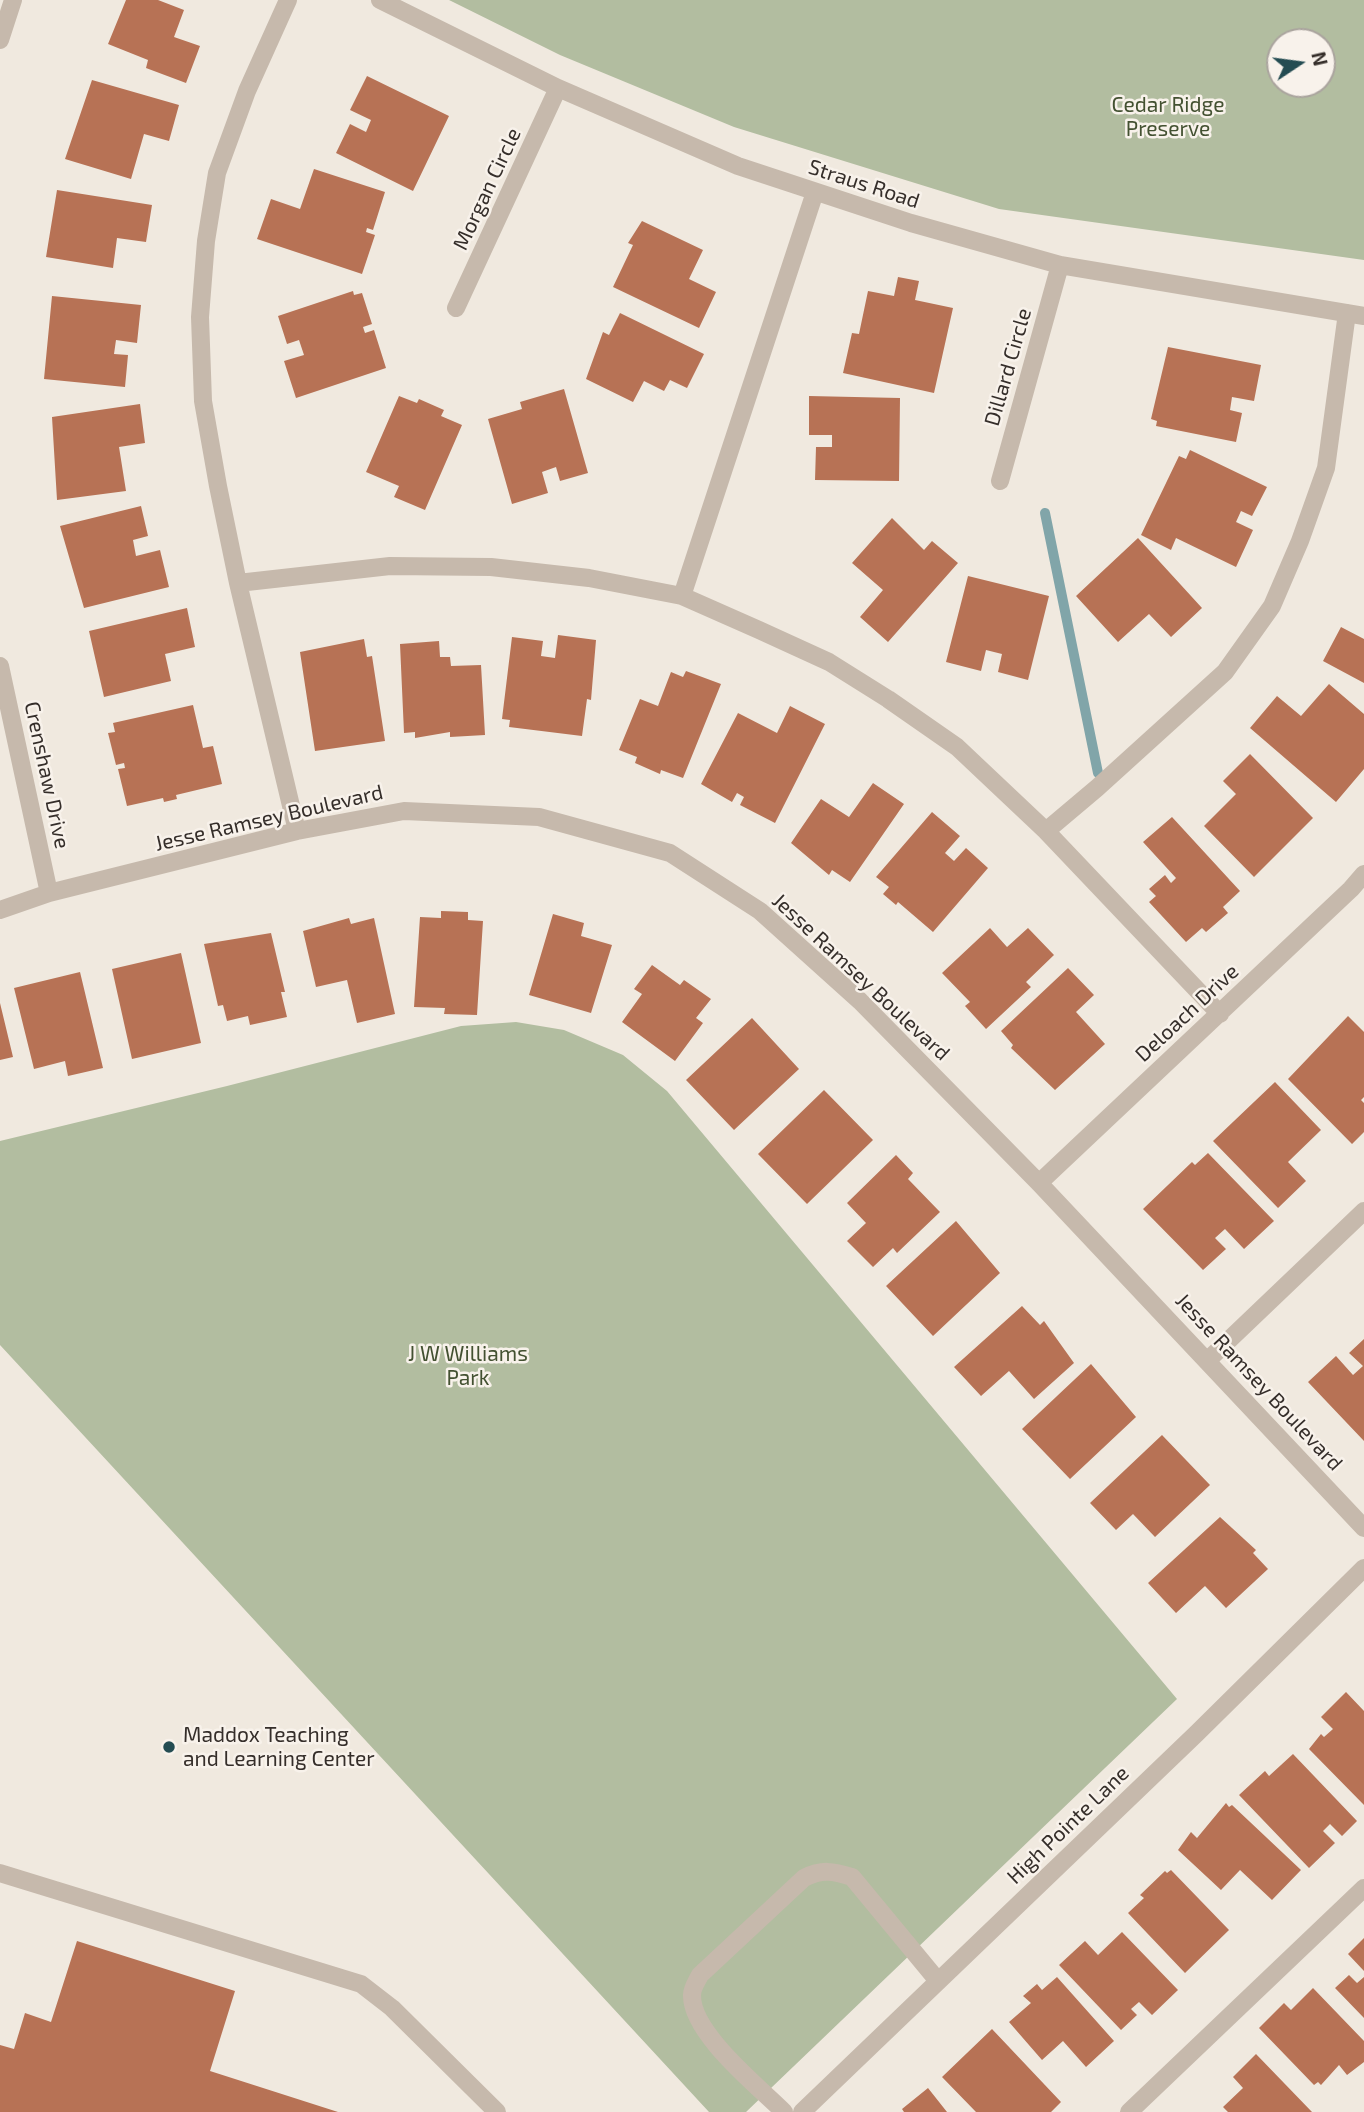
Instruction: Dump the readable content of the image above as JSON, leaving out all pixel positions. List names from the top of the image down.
{
  "streets": {
    "street": [
      "Straus Road",
      "Morgan Circle",
      "Dillard Circle",
      "Crenshaw Drive",
      "Jesse Ramsey Boulevard",
      "Deloach Drive",
      "High Pointe Lane"
    ]
  },
  "crossings": [
    ["Straus Road", "Morgan Circle"],
    ["Straus Road", "Dillard Circle"],
    ["Crenshaw Drive", "Jesse Ramsey Boulevard"],
    ["Jesse Ramsey Boulevard", "Deloach Drive"]
  ],
  "parks": ["Cedar Ridge Preserve", "J W Williams Park"],
  "places": ["Maddox Teaching and Learning Center"],
  "north": "right"
}
